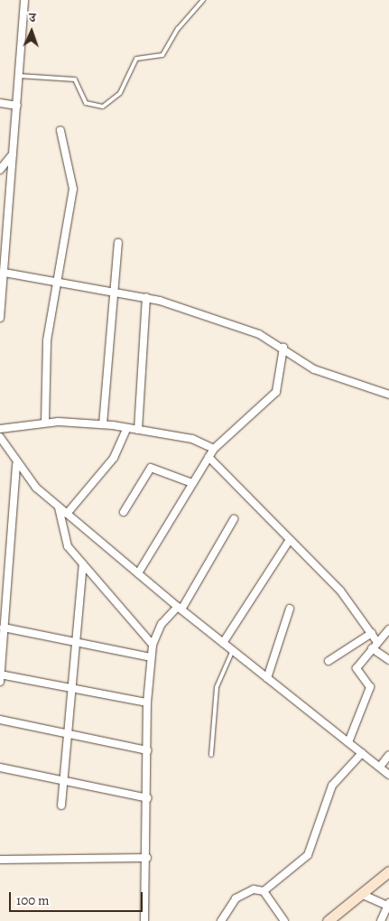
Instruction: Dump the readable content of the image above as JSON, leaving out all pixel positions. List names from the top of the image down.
{
  "scale_bar": "100 m",
  "north": "top"
}
